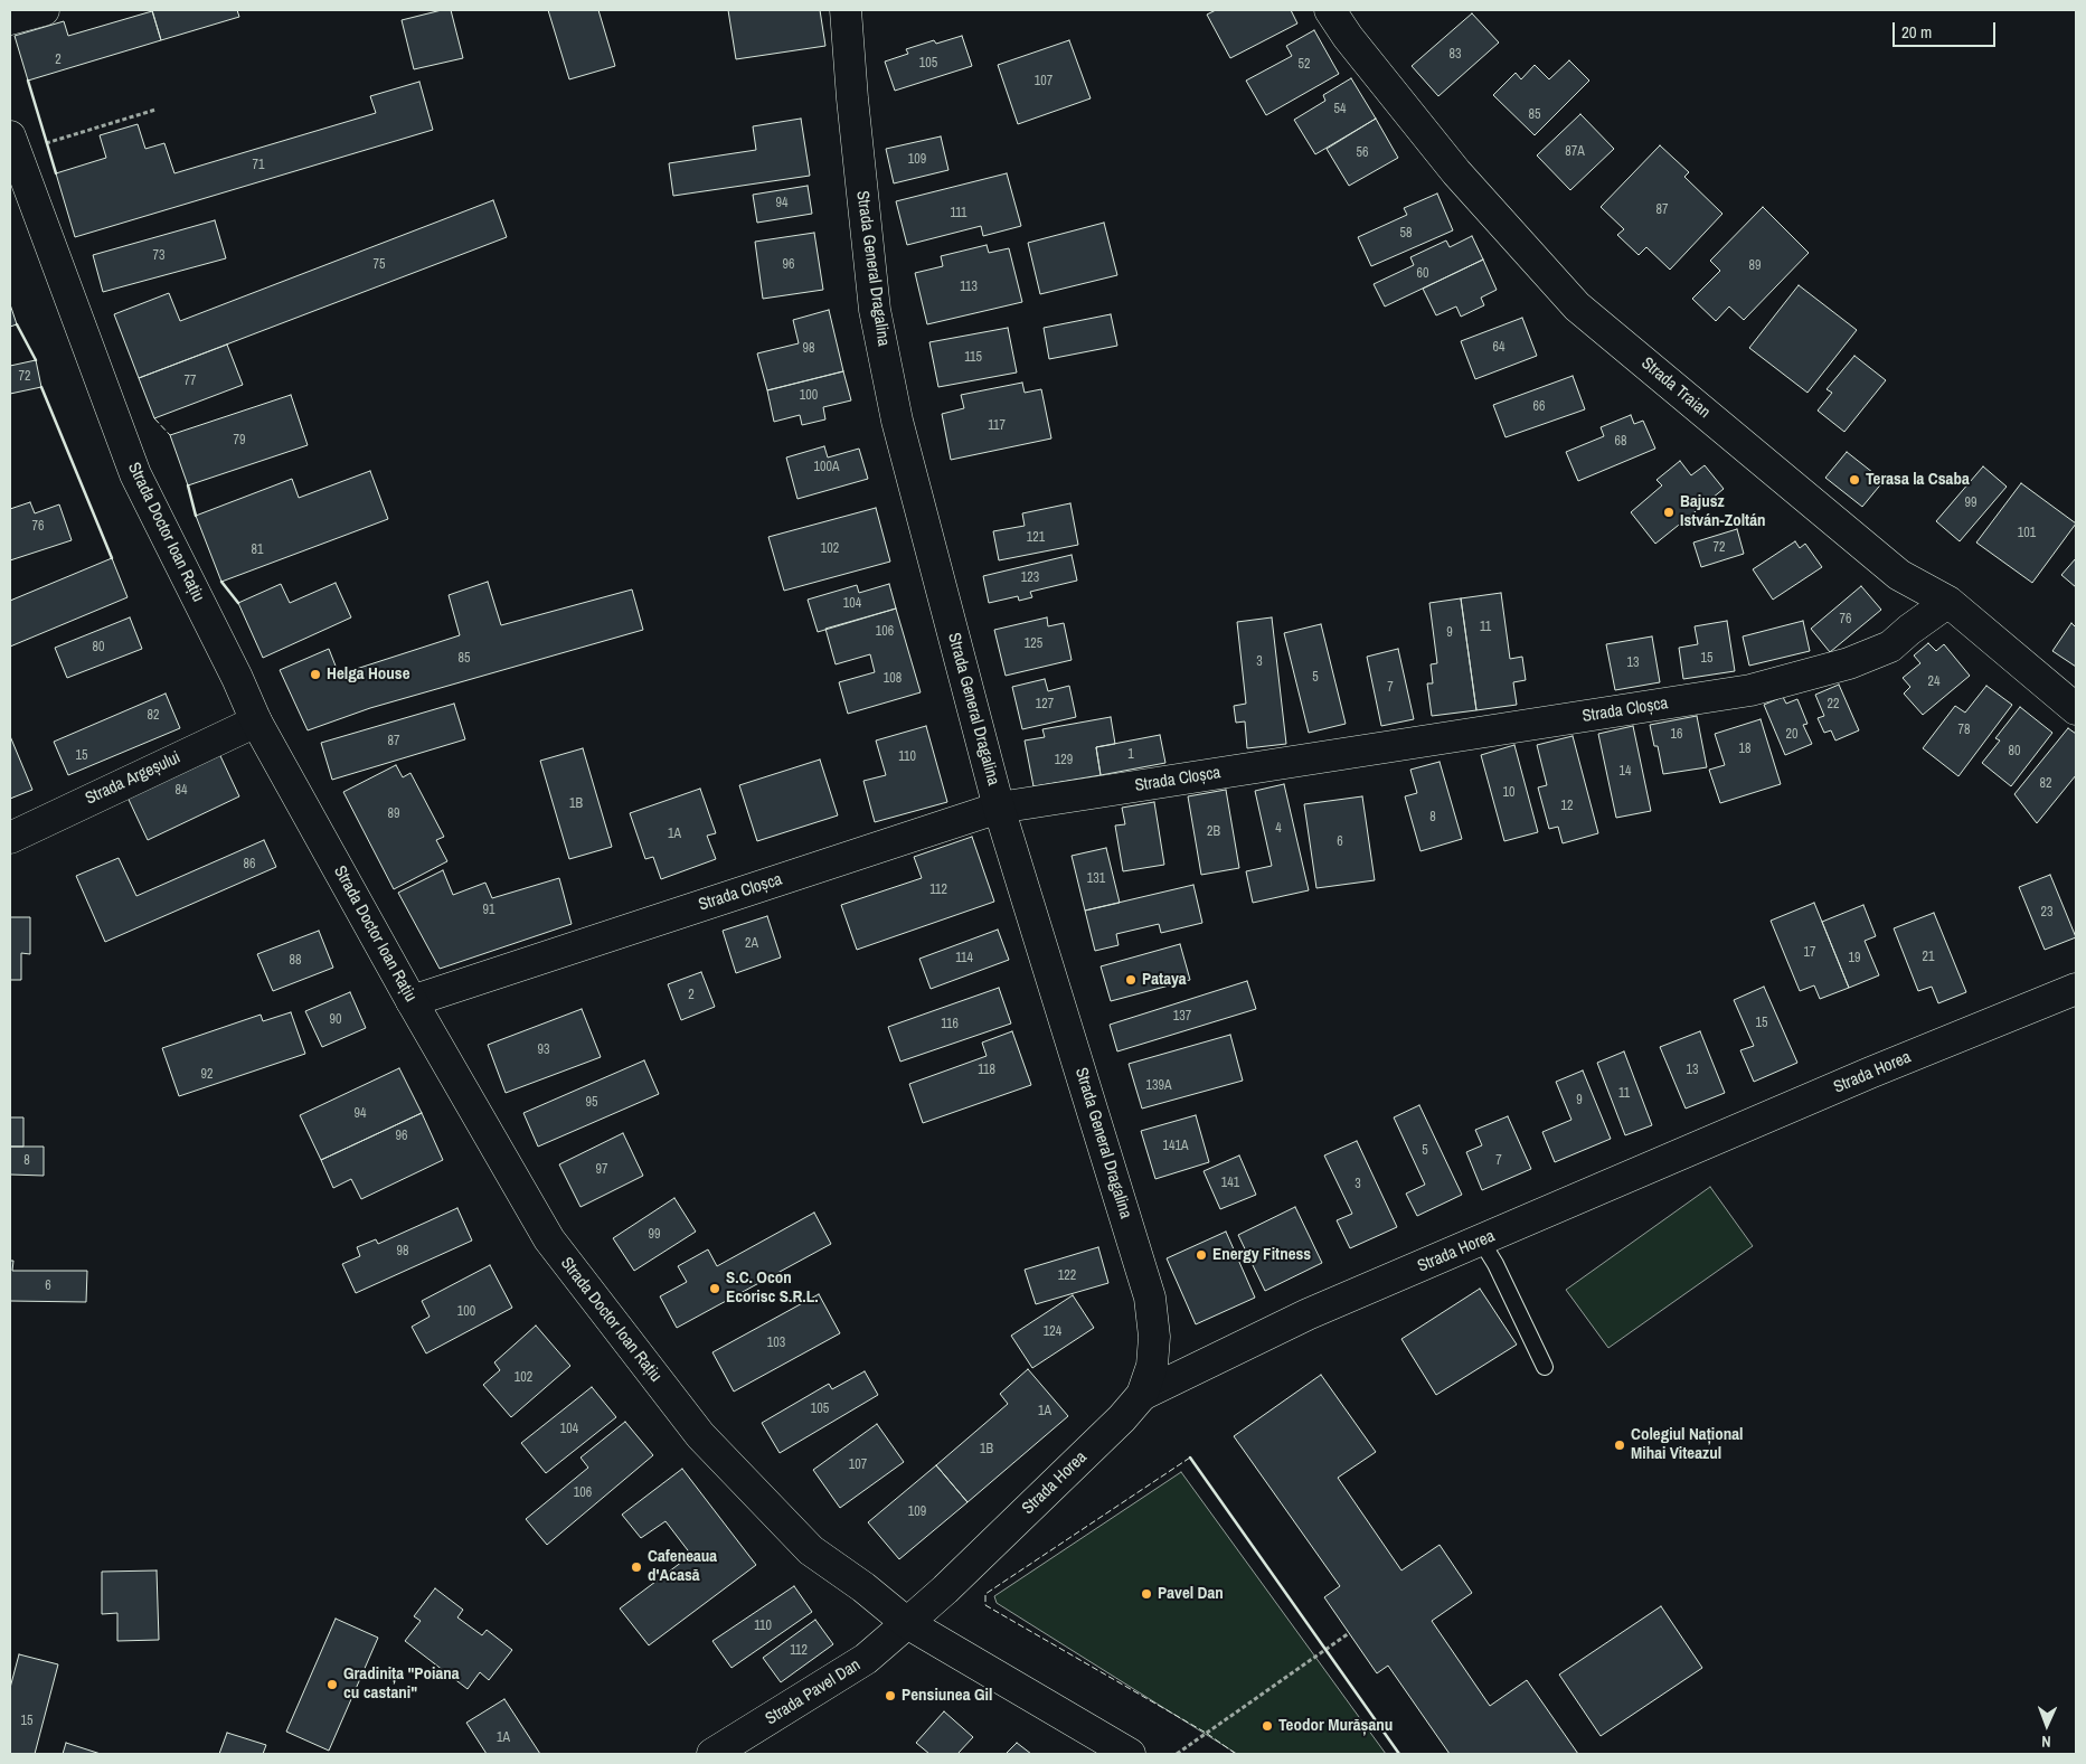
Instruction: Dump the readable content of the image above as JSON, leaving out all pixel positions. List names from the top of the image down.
{
  "streets": {
    "street": [
      "Strada General Dragalina",
      "Strada Traian",
      "Strada Doctor Ioan Rațiu",
      "Strada Cloșca",
      "Strada Argeșului",
      "Strada Horea",
      "Strada Pavel Dan"
    ]
  },
  "crossings": [
    ["Strada General Dragalina", "Strada Cloșca"],
    ["Strada General Dragalina", "Strada Horea"],
    ["Strada Traian", "Strada Cloșca"],
    ["Strada Doctor Ioan Rațiu", "Strada Cloșca"],
    ["Strada Doctor Ioan Rațiu", "Strada Argeșului"],
    ["Strada Doctor Ioan Rațiu", "Strada Horea"],
    ["Strada Doctor Ioan Rațiu", "Strada Pavel Dan"],
    ["Strada Horea", "Strada Pavel Dan"]
  ],
  "places": [
    "Terasa la Csaba",
    "Bajusz István-Zoltán",
    "Helga House",
    "Pataya",
    "Energy Fitness",
    "S.C. Ocon Ecorisc S.R.L.",
    "Colegiul Național Mihai Viteazul",
    "Cafeneaua d'Acasă",
    "Pavel Dan",
    "Gradinița \"Poiana cu castani\"",
    "Pensiunea Gil",
    "Teodor Murășanu"
  ],
  "house_numbers": [
    "83",
    "2",
    "105",
    "52",
    "107",
    "54",
    "85",
    "87A",
    "56",
    "109",
    "71",
    "94",
    "87",
    "111",
    "58",
    "73",
    "75",
    "96",
    "89",
    "60",
    "113",
    "64",
    "98",
    "115",
    "72",
    "77",
    "100",
    "66",
    "117",
    "79",
    "68",
    "100A",
    "99",
    "76",
    "101",
    "121",
    "72",
    "102",
    "81",
    "123",
    "104",
    "76",
    "11",
    "106",
    "9",
    "125",
    "80",
    "85",
    "15",
    "3",
    "13",
    "5",
    "108",
    "24",
    "7",
    "127",
    "22",
    "82",
    "78",
    "16",
    "20",
    "87",
    "18",
    "80",
    "1",
    "15",
    "110",
    "129",
    "14",
    "82",
    "84",
    "10",
    "1B",
    "12",
    "89",
    "8",
    "4",
    "2B",
    "1A",
    "6",
    "86",
    "131",
    "112",
    "91",
    "23",
    "2A",
    "17",
    "21",
    "114",
    "19",
    "88",
    "2",
    "137",
    "90",
    "15",
    "116",
    "93",
    "118",
    "13",
    "92",
    "139A",
    "11",
    "9",
    "95",
    "94",
    "96",
    "141A",
    "5",
    "8",
    "7",
    "97",
    "141",
    "3",
    "99",
    "98",
    "122",
    "6",
    "100",
    "124",
    "103",
    "102",
    "105",
    "1A",
    "104",
    "1B",
    "107",
    "106",
    "109",
    "110",
    "112",
    "15",
    "1A"
  ],
  "scale_bar": "20 m",
  "north": "bottom"
}
